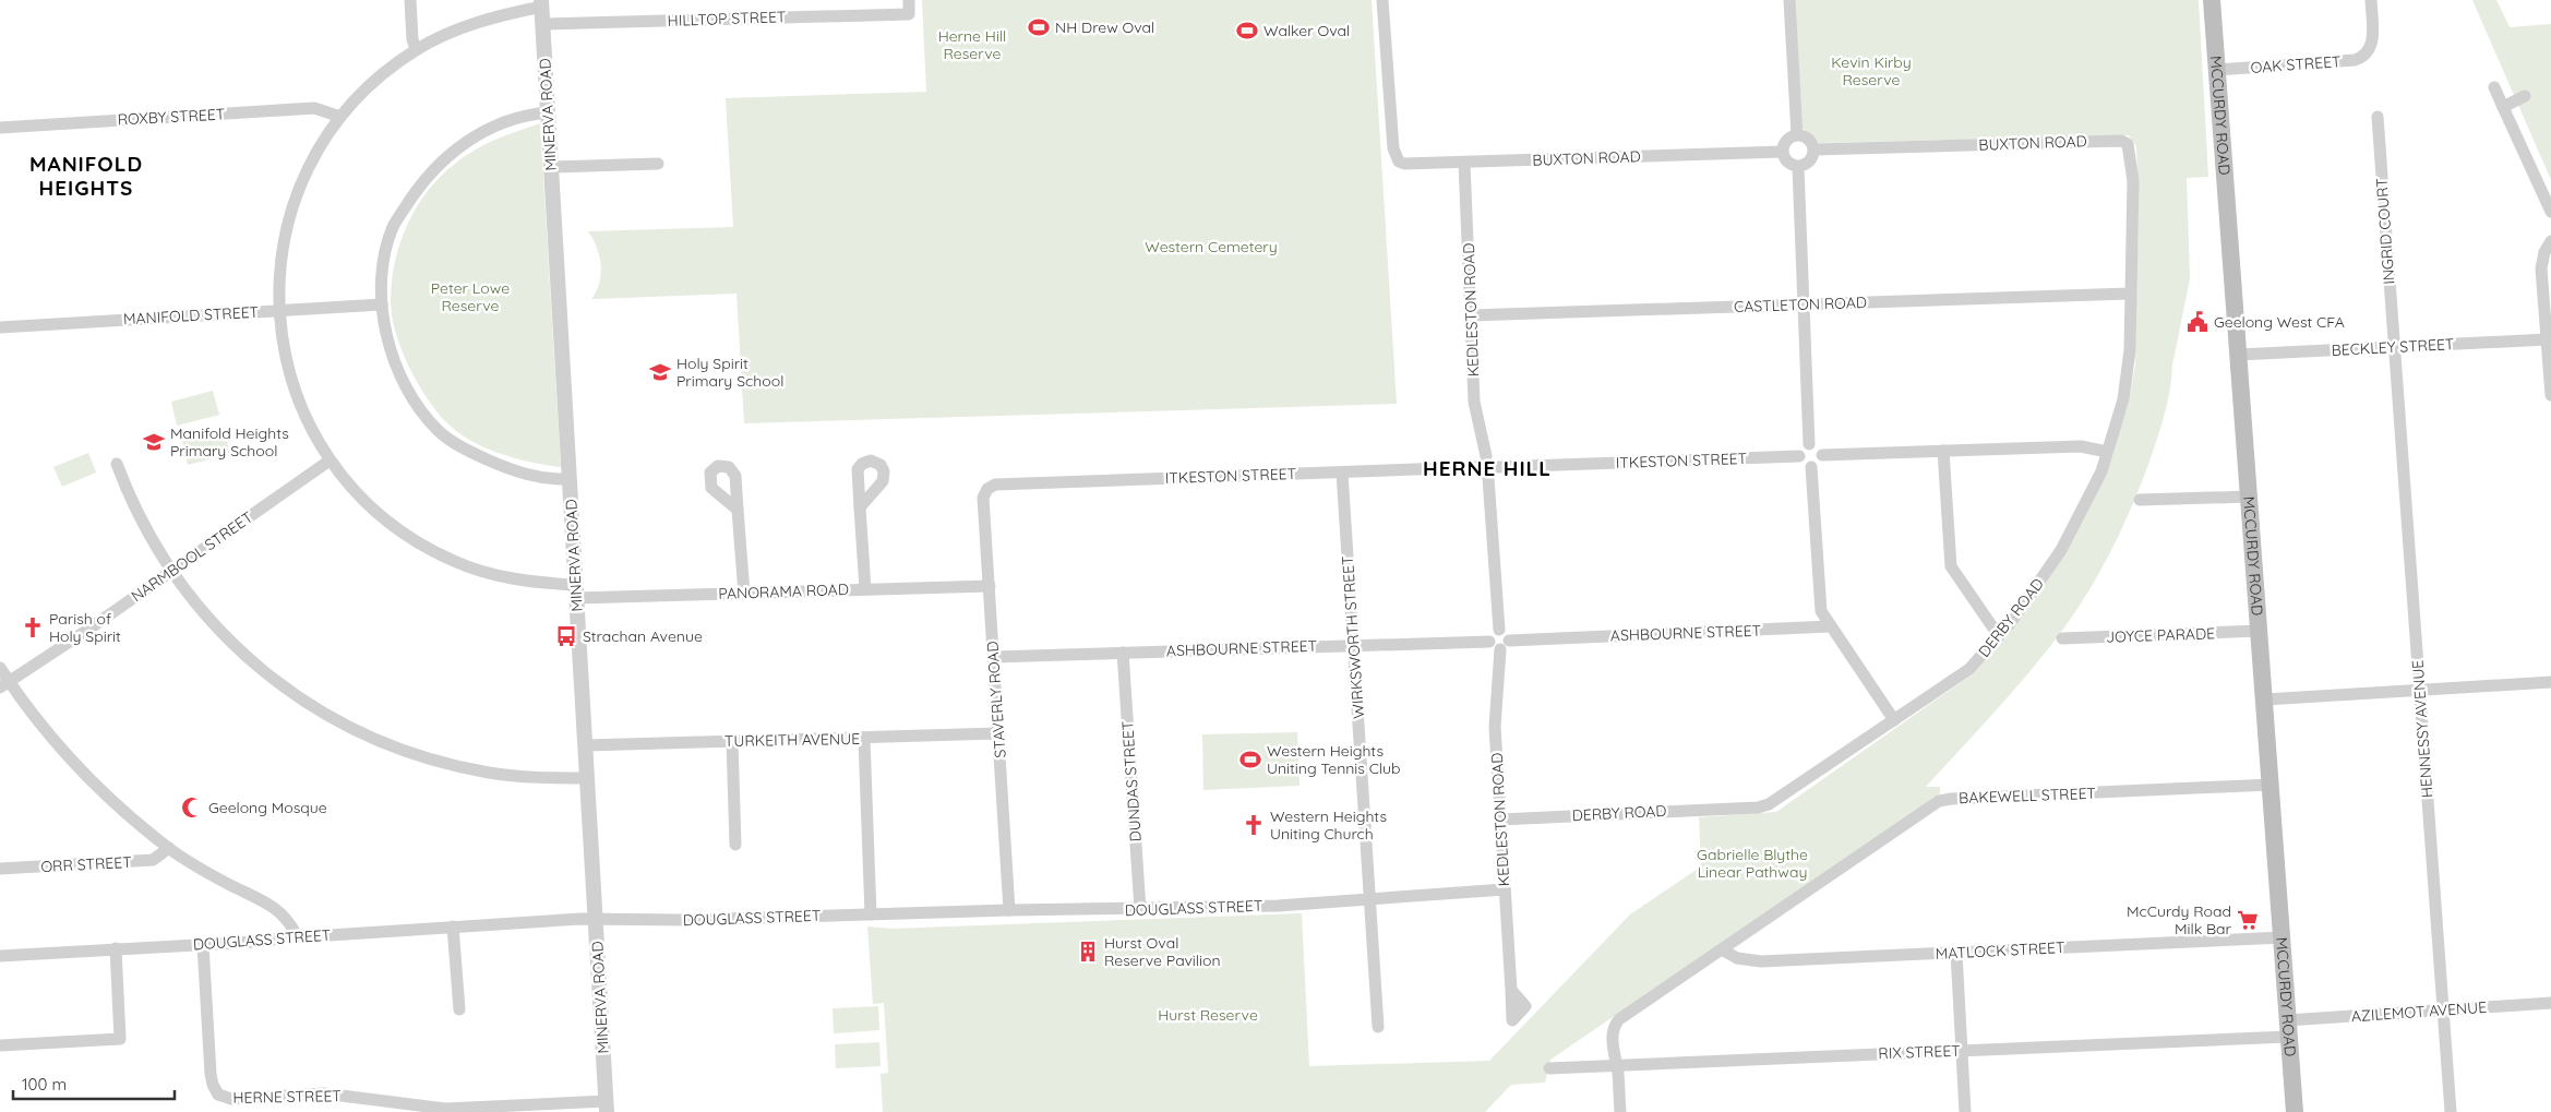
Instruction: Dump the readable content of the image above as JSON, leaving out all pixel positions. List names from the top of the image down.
{
  "streets": {
    "main road": ["MCCURDY ROAD"],
    "street": [
      "HILLTOP STREET",
      "OAK STREET",
      "MINERVA ROAD",
      "ROXBY STREET",
      "BUXTON ROAD",
      "INGRID COURT",
      "CASTLETON ROAD",
      "KEDLESTON ROAD",
      "MANIFOLD STREET",
      "BECKLEY STREET",
      "ITKESTON STREET",
      "NARMBOOL STREET",
      "PANORAMA ROAD",
      "DERBY ROAD",
      "ASHBOURNE STREET",
      "JOYCE PARADE",
      "WIRKSWORTH STREET",
      "STAVERLY ROAD",
      "HENNESSY AVENUE",
      "TURKEITH AVENUE",
      "DUNDAS STREET",
      "BAKEWELL STREET",
      "ORR STREET",
      "DOUGLASS STREET",
      "MATLOCK STREET",
      "AZILEMOT AVENUE",
      "RIX STREET",
      "HERNE STREET"
    ]
  },
  "crossings": [
    ["HILLTOP STREET", "MINERVA ROAD"],
    ["OAK STREET", "MCCURDY ROAD"],
    ["MINERVA ROAD", "PANORAMA ROAD"],
    ["MINERVA ROAD", "TURKEITH AVENUE"],
    ["MINERVA ROAD", "DOUGLASS STREET"],
    ["MINERVA ROAD", "HERNE STREET"],
    ["MCCURDY ROAD", "BECKLEY STREET"],
    ["MCCURDY ROAD", "JOYCE PARADE"],
    ["MCCURDY ROAD", "BAKEWELL STREET"],
    ["MCCURDY ROAD", "MATLOCK STREET"],
    ["MCCURDY ROAD", "AZILEMOT AVENUE"],
    ["MCCURDY ROAD", "RIX STREET"],
    ["BUXTON ROAD", "KEDLESTON ROAD"],
    ["BUXTON ROAD", "DERBY ROAD"],
    ["INGRID COURT", "BECKLEY STREET"],
    ["INGRID COURT", "HENNESSY AVENUE"],
    ["CASTLETON ROAD", "KEDLESTON ROAD"],
    ["CASTLETON ROAD", "DERBY ROAD"],
    ["KEDLESTON ROAD", "ITKESTON STREET"],
    ["KEDLESTON ROAD", "DERBY ROAD"],
    ["KEDLESTON ROAD", "ASHBOURNE STREET"],
    ["KEDLESTON ROAD", "DOUGLASS STREET"],
    ["BECKLEY STREET", "HENNESSY AVENUE"],
    ["ITKESTON STREET", "WIRKSWORTH STREET"],
    ["ITKESTON STREET", "STAVERLY ROAD"],
    ["PANORAMA ROAD", "STAVERLY ROAD"],
    ["ASHBOURNE STREET", "WIRKSWORTH STREET"],
    ["ASHBOURNE STREET", "STAVERLY ROAD"],
    ["ASHBOURNE STREET", "DUNDAS STREET"],
    ["WIRKSWORTH STREET", "DOUGLASS STREET"],
    ["STAVERLY ROAD", "TURKEITH AVENUE"],
    ["STAVERLY ROAD", "DOUGLASS STREET"],
    ["HENNESSY AVENUE", "AZILEMOT AVENUE"],
    ["DUNDAS STREET", "DOUGLASS STREET"],
    ["BAKEWELL STREET", "MATLOCK STREET"],
    ["BAKEWELL STREET", "RIX STREET"],
    ["DOUGLASS STREET", "HERNE STREET"],
    ["AZILEMOT AVENUE", "RIX STREET"]
  ],
  "districts": ["MANIFOLD HEIGHTS", "HERNE HILL"],
  "parks": [
    "Herne Hill Reserve",
    "Kevin Kirby Reserve",
    "Western Cemetery",
    "Peter Lowe Reserve",
    "Gabrielle Blythe Linear Pathway",
    "Hurst Reserve"
  ],
  "places": {
    "sports": ["NH Drew Oval", "Walker Oval", "Western Heights Uniting Tennis Club"],
    "public building": ["Geelong West CFA"],
    "school or university": ["Holy Spirit Primary School", "Manifold Heights Primary School"],
    "church": ["Parish of Holy Spirit", "Western Heights Uniting Church"],
    "bus stop": ["Strachan Avenue"],
    "mosque": ["Geelong Mosque"],
    "supermarket": ["McCurdy Road Milk Bar"],
    "building": ["Hurst Oval Reserve Pavilion"]
  },
  "scale_bar": "100 m"
}
